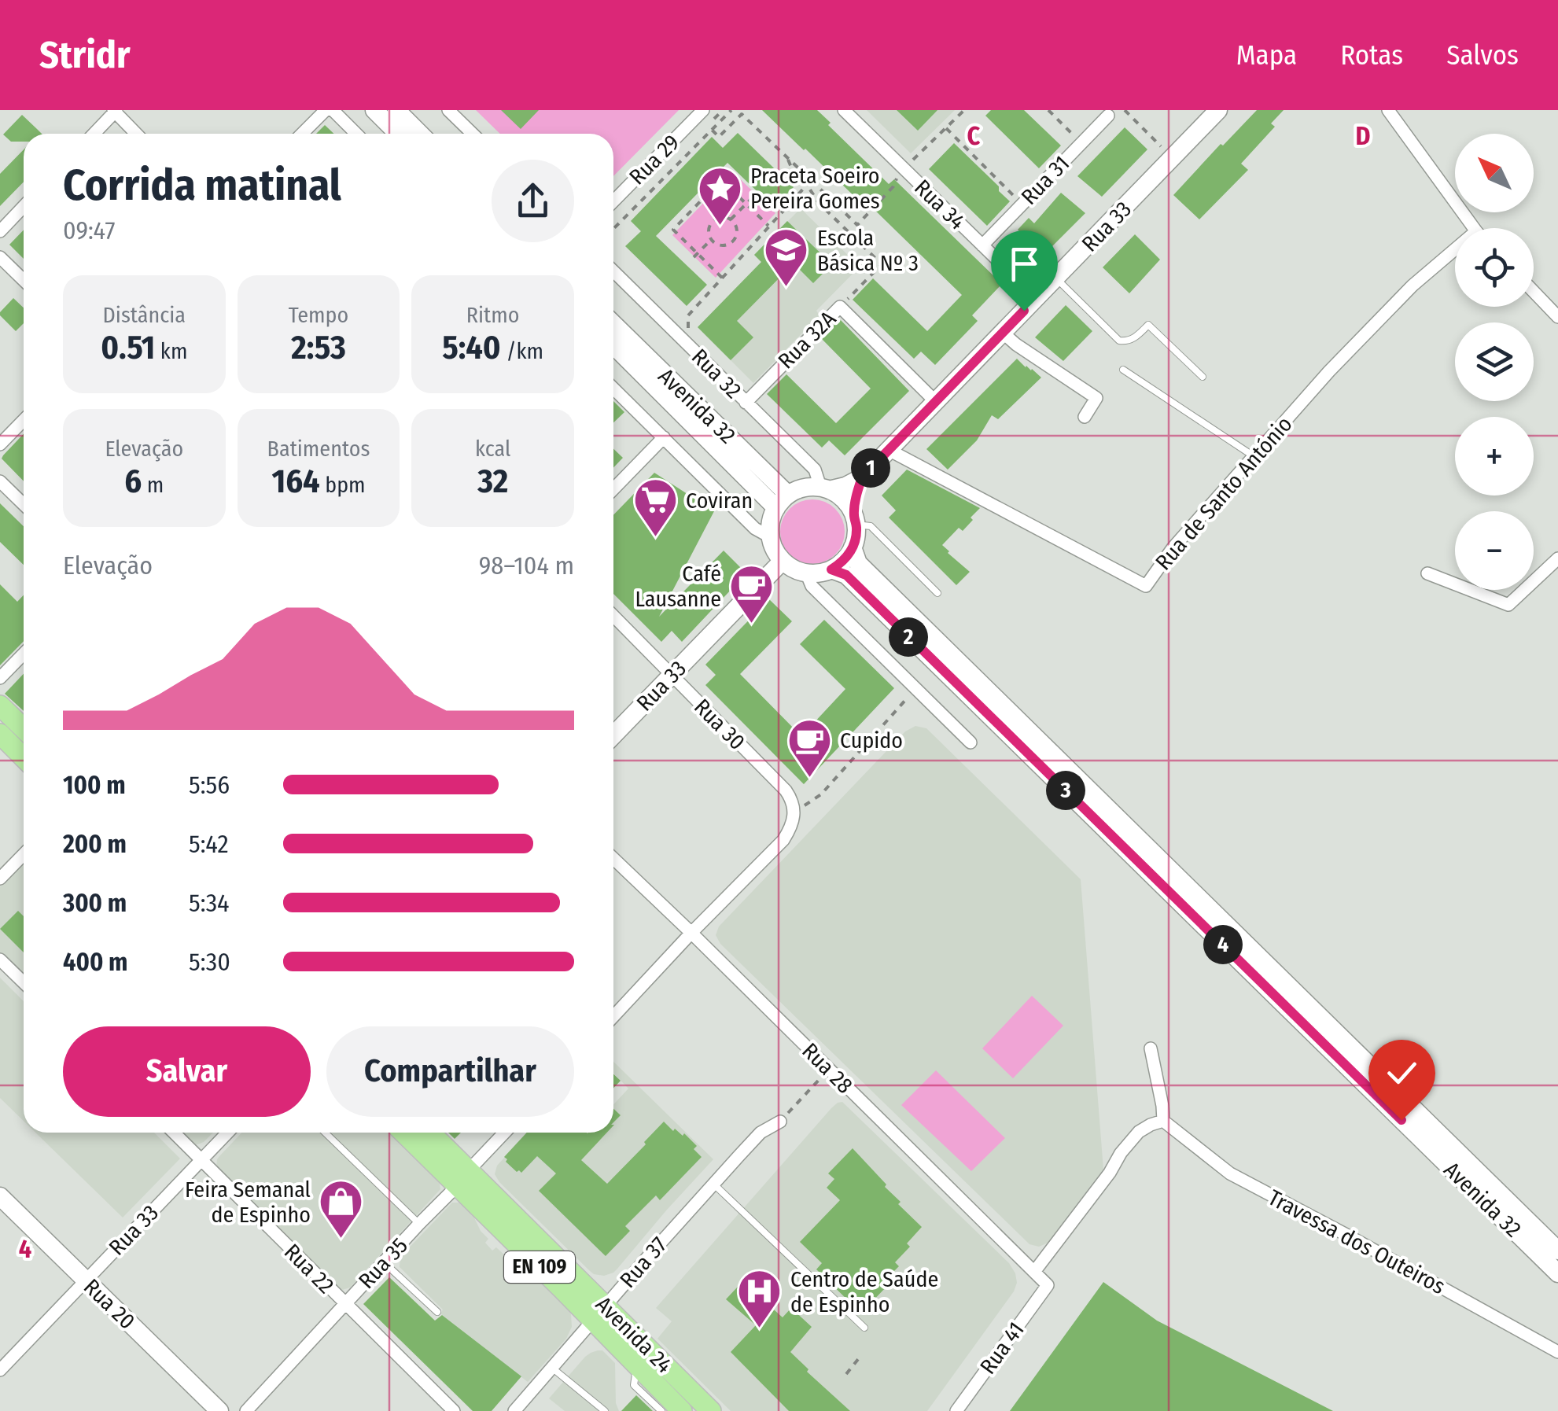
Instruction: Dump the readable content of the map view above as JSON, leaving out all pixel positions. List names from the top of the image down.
{
  "streets": {
    "main road": [
      "Rua 33",
      "Avenida 32",
      "EN 109",
      "Rua 20",
      "Avenida 24"
    ],
    "street": [
      "Rua 29",
      "Rua 31",
      "Rua 34",
      "Rua 32A",
      "Rua 32",
      "Rua de Santo António",
      "Rua 30",
      "Rua 28",
      "Travessa dos Outeiros",
      "Rua 37",
      "Rua 35",
      "Rua 22",
      "Rua 41"
    ]
  },
  "crossings": [
    ["Rua 31", "Rua 34"],
    ["Rua 34", "Rua 33"],
    ["Rua 33", "Rua 32A"],
    ["Rua 33", "Rua 32"],
    ["Rua 33", "Avenida 32"],
    ["Rua 33", "Rua de Santo António"],
    ["Rua 33", "Rua 30"],
    ["Rua 33", "Rua 22"],
    ["Rua 33", "Rua 20"],
    ["Rua 32A", "Rua 32"],
    ["Rua 32", "Avenida 32"],
    ["Rua 28", "Rua 41"],
    ["Rua 37", "Avenida 24"],
    ["Rua 35", "Rua 22"],
    ["Rua 35", "Avenida 24"]
  ],
  "places": {
    "place": ["Praceta Soeiro Pereira Gomes"],
    "school or university": ["Escola Básica Nº 3"],
    "supermarket": ["Coviran"],
    "cafe": ["Café Lausanne", "Cupido"],
    "shop": ["Feira Semanal de Espinho"],
    "hospital": ["Centro de Saúde de Espinho"]
  },
  "north": "top left",
  "page": {
    "header": "Stridr",
    "nav": ["Mapa", "Rotas", "Salvos"],
    "map_buttons": ["+", "−"],
    "heading": ["Corrida matinal", "09:47"],
    "stats": [
      ["Distância", "0.51 km"],
      ["Tempo", "2:53"],
      ["Ritmo", "5:40 /km"],
      ["Elevação", "6 m"],
      ["Batimentos", "164 bpm"],
      ["kcal", "32"]
    ],
    "pins": [
      "1",
      "2",
      "3",
      "4"
    ],
    "chart": ["Elevação", "98–104 m"],
    "list": [
      {
        "name": "100 m",
        "note": "5:56"
      },
      {
        "name": "200 m",
        "note": "5:42"
      },
      {
        "name": "300 m",
        "note": "5:34"
      },
      {
        "name": "400 m",
        "note": "5:30"
      }
    ],
    "buttons": ["Salvar", "Compartilhar"]
  },
  "grid": {
    "columns": ["C", "D"],
    "rows": ["4"]
  }
}
